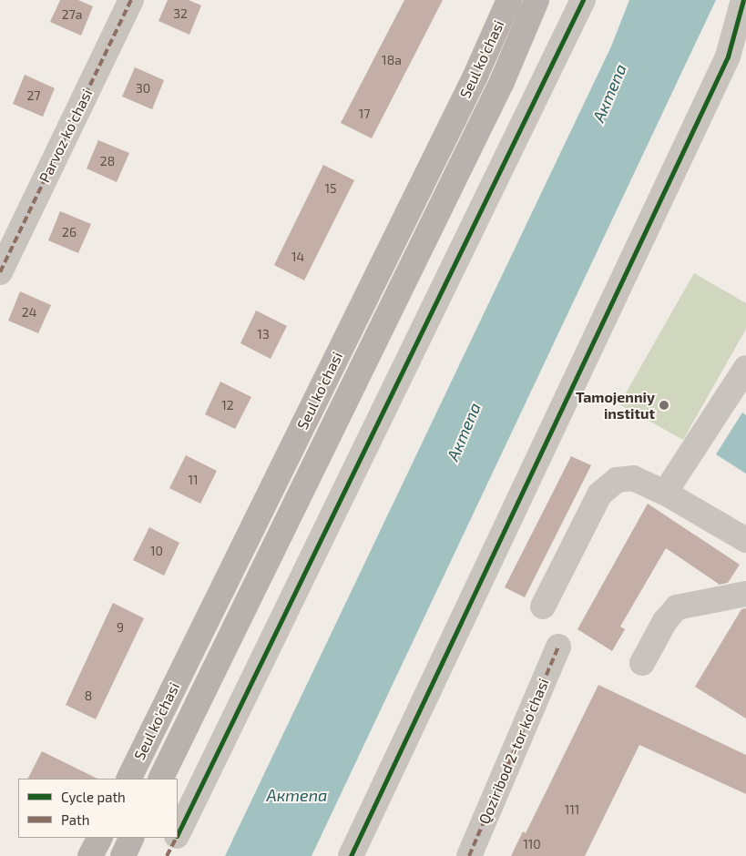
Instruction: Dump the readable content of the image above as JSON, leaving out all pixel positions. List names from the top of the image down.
{
  "streets": {
    "main road": ["Seul ko'chasi"],
    "street": ["Parvoz ko'chasi", "Qoziribod 2-tor ko‘chasi"]
  },
  "water": ["Актепа"],
  "places": ["Tamojenniy institut"],
  "house_numbers": [
    "32",
    "27a",
    "18a",
    "30",
    "27",
    "17",
    "28",
    "15",
    "26",
    "14",
    "24",
    "13",
    "12",
    "11",
    "10",
    "9",
    "8",
    "111",
    "110"
  ],
  "legend": ["Cycle path", "Path"]
}
